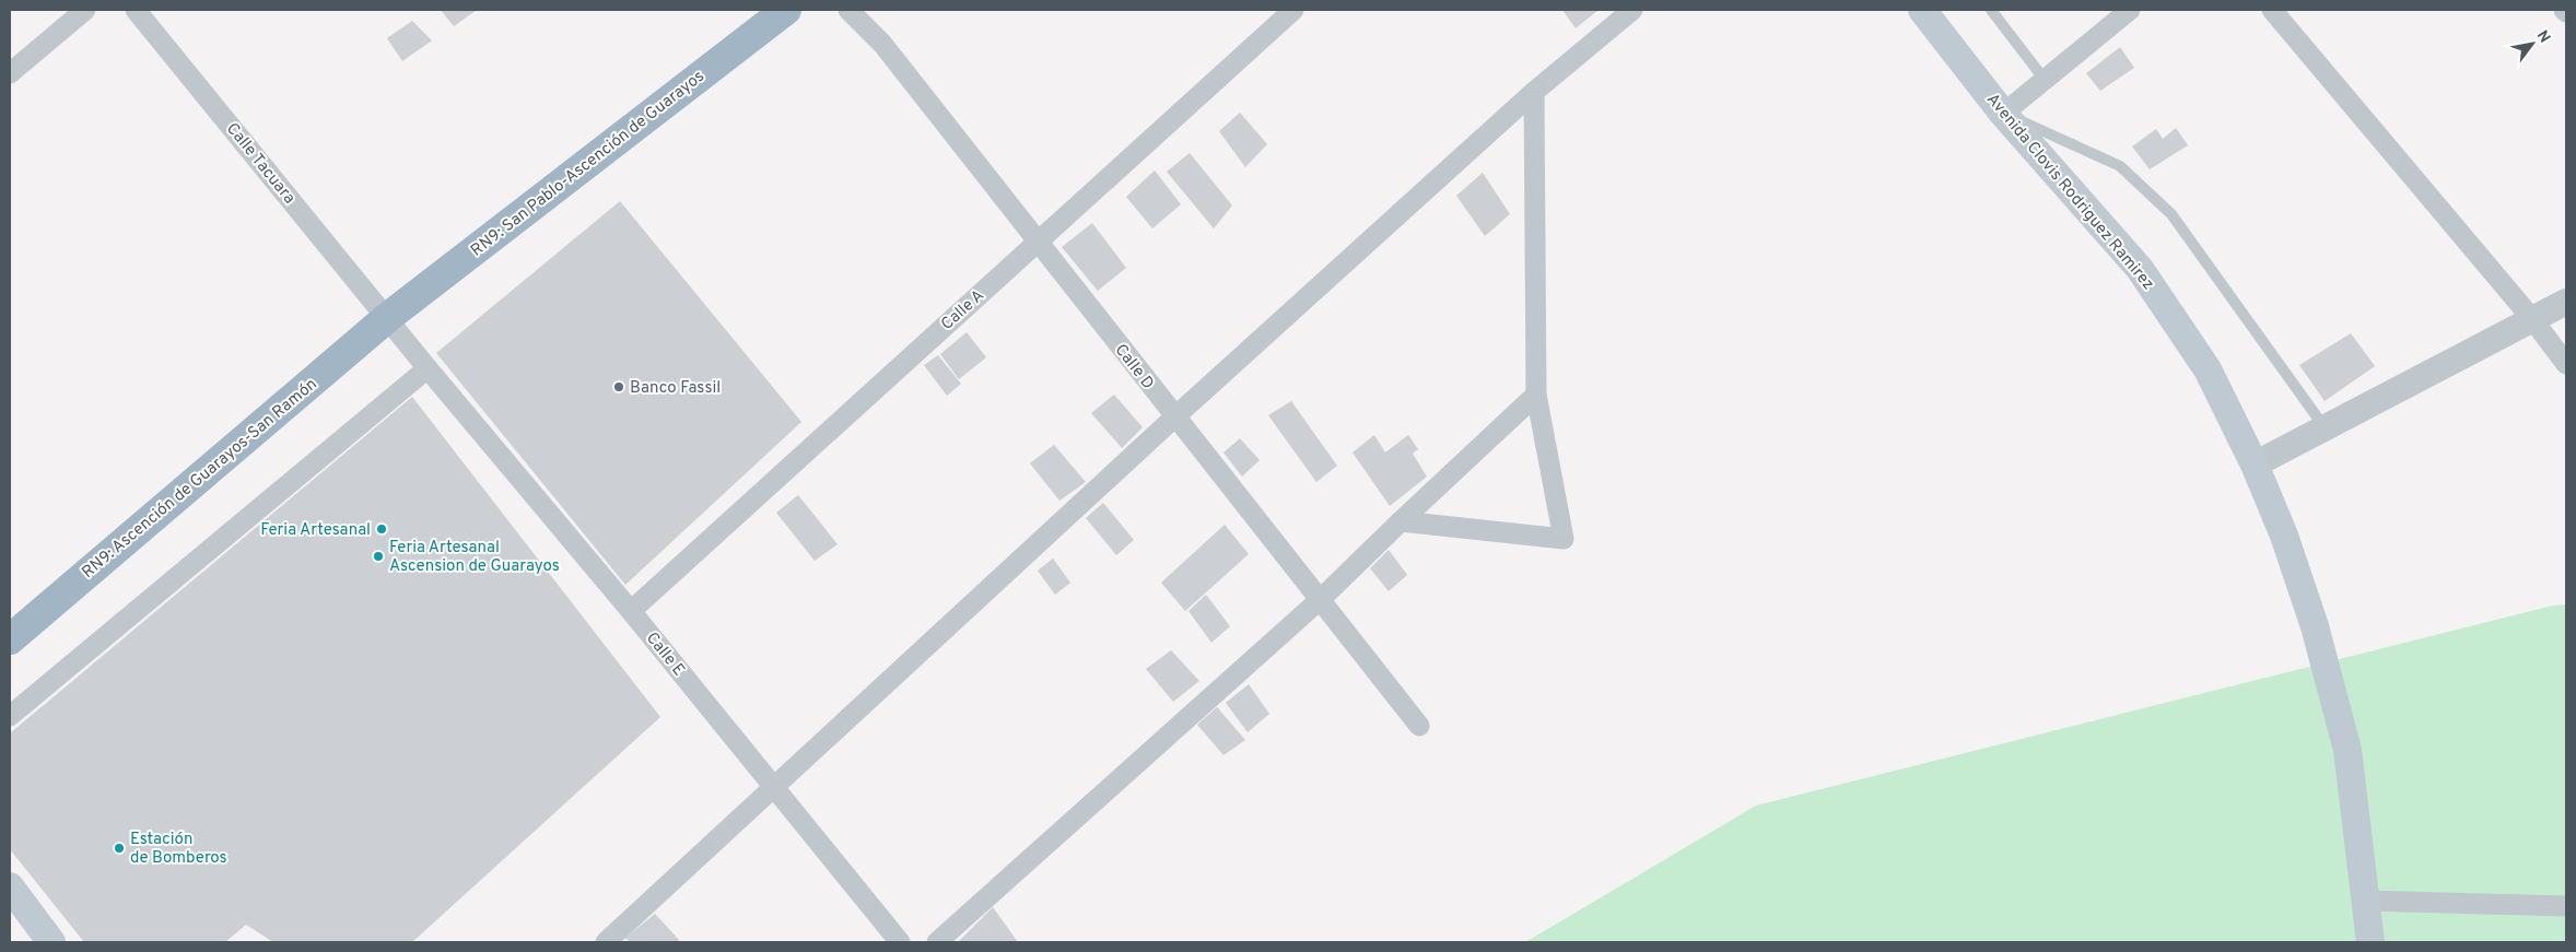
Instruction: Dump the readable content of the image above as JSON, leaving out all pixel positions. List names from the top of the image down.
{
  "streets": {
    "highway": ["RN9: San Pablo-Ascención de Guarayos", "RN9: Ascención de Guarayos-San Ramón"],
    "main road": ["Avenida Clovis Rodriguez Ramirez"],
    "street": [
      "Calle Tacuara",
      "Calle A",
      "Calle D",
      "Calle E"
    ]
  },
  "crossings": [
    ["Calle Tacuara", "RN9: San Pablo-Ascención de Guarayos"],
    ["Calle Tacuara", "RN9: Ascención de Guarayos-San Ramón"],
    ["Calle Tacuara", "Calle E"],
    ["RN9: San Pablo-Ascención de Guarayos", "RN9: Ascención de Guarayos-San Ramón"],
    ["Calle A", "Calle D"],
    ["Calle A", "Calle E"]
  ],
  "places": [
    "Banco Fassil",
    "Feria Artesanal",
    "Feria Artesanal Ascension de Guarayos",
    "Estación de Bomberos"
  ],
  "north": "top right"
}
